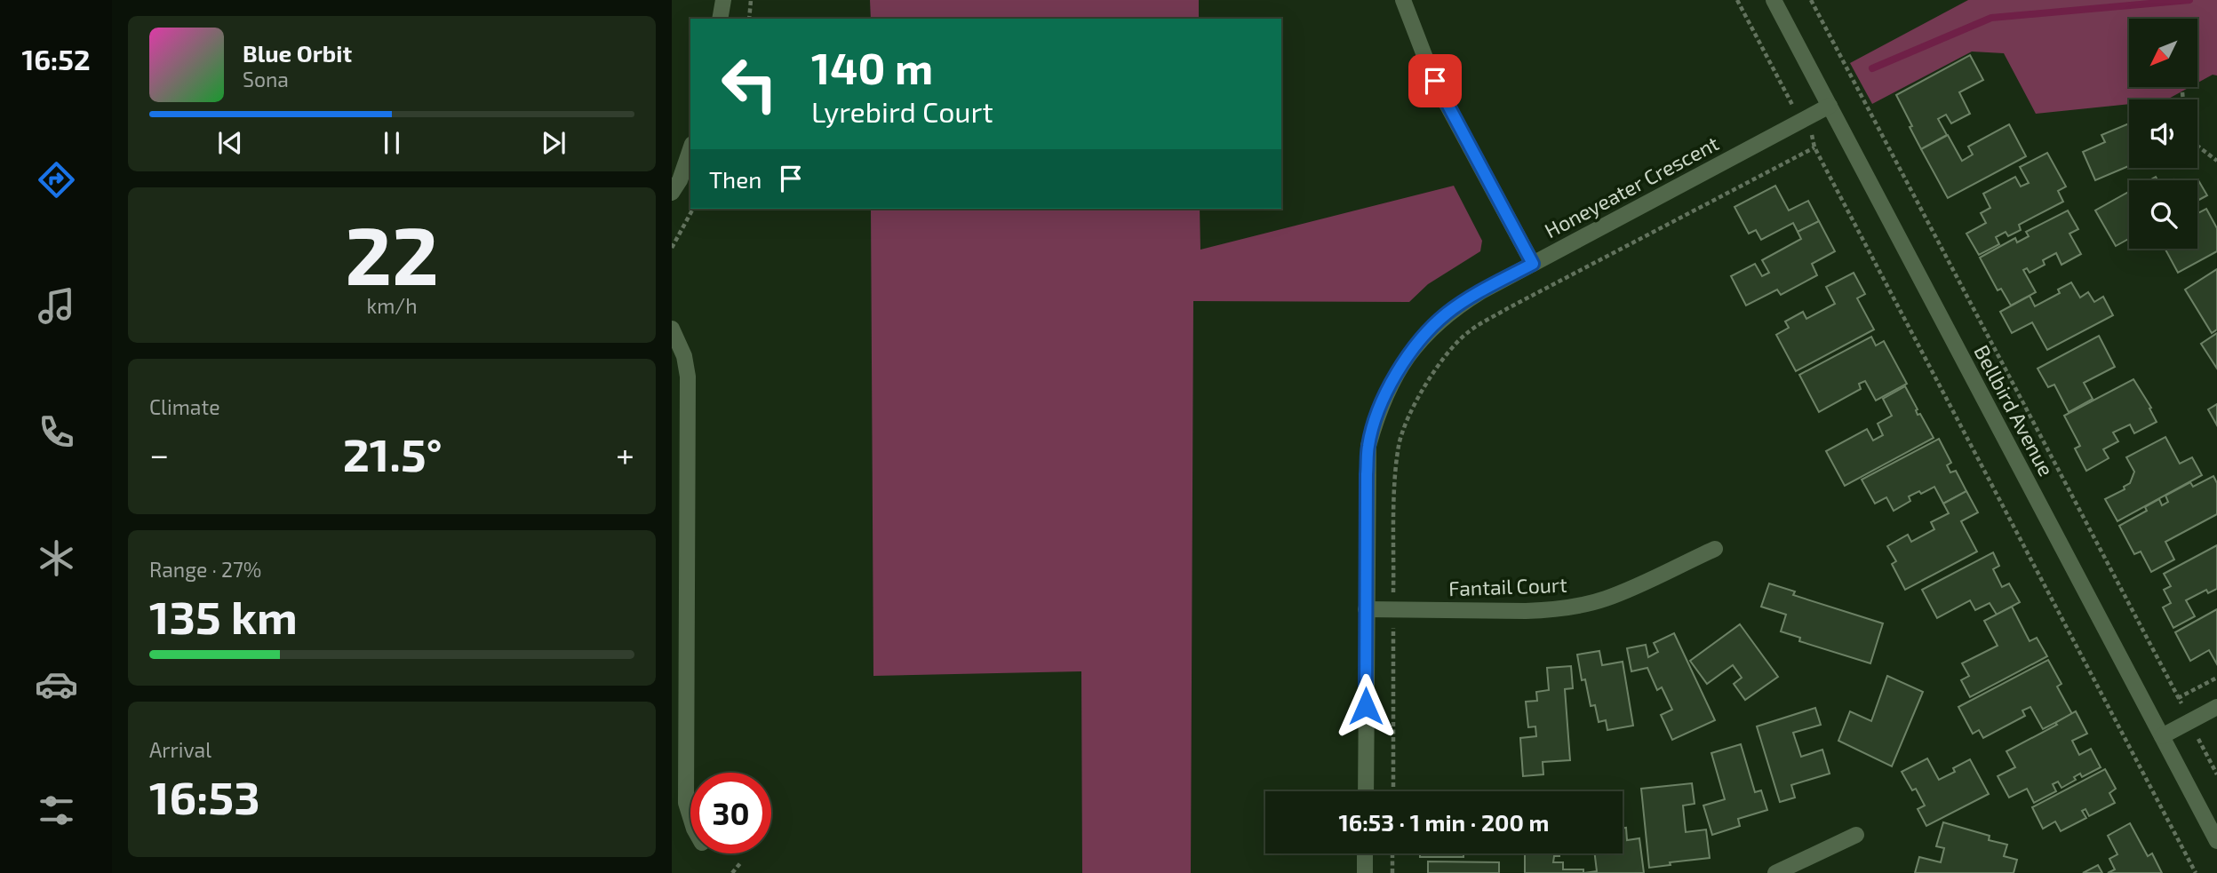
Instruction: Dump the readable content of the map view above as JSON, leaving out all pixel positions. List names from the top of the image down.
{
  "streets": {
    "street": ["Honeyeater Crescent", "Bellbird Avenue", "Fantail Court"]
  },
  "crossings": [
    ["Honeyeater Crescent", "Bellbird Avenue"],
    ["Honeyeater Crescent", "Fantail Court"]
  ],
  "north": "bottom left",
  "page": {
    "tabs": "16:52",
    "turn": ["140 m", "Lyrebird Court"],
    "song": ["Blue Orbit", "Sona"],
    "then": "Then",
    "tile": [
      ["22", "km/h"],
      "Climate",
      ["Range · 27%", "135 km"],
      ["Arrival", "16:53"]
    ],
    "heat": ["−", "21.5°", "+"],
    "limit": "30",
    "trip": "16:53 · 1 min · 200 m"
  }
}
